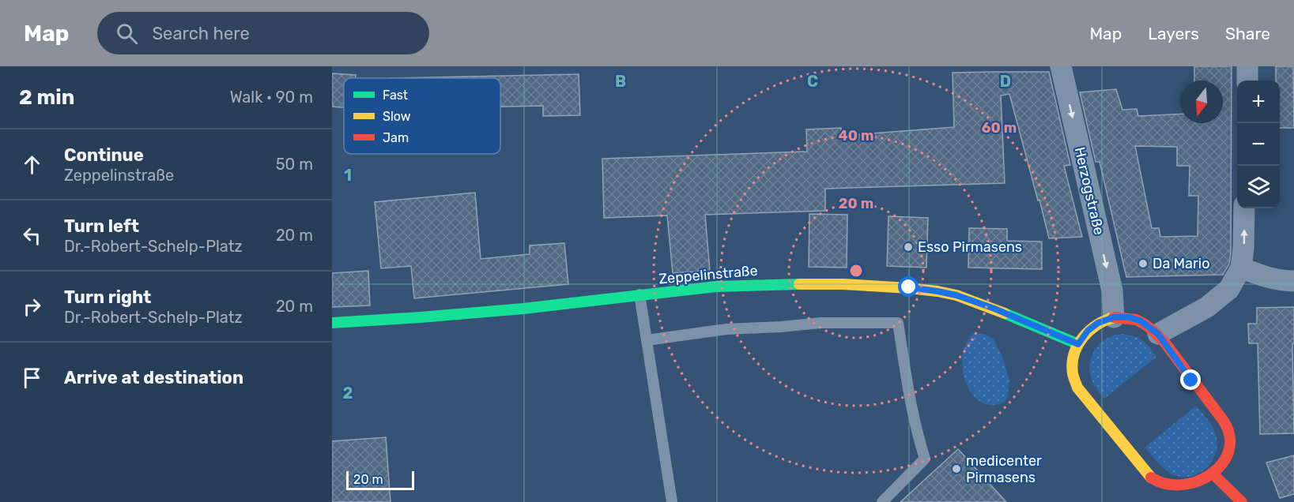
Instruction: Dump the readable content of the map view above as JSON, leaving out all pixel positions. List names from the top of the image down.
{
  "streets": {
    "street": ["Herzogstraße", "Zeppelinstraße"]
  },
  "one_way": ["Herzogstraße"],
  "places": ["Esso Pirmasens", "Da Mario", "medicenter Pirmasens"],
  "legend": ["Fast", "Slow", "Jam"],
  "scale_bar": "20 m",
  "north": "bottom",
  "page": {
    "header": "Map",
    "search": "Search here",
    "nav": ["Map", "Layers", "Share"],
    "heading": ["2 min", "Walk · 90 m"],
    "map_buttons": ["+", "−"],
    "list": [
      ["Continue", "Zeppelinstraße", "50 m"],
      ["Turn left", "Dr.-Robert-Schelp-Platz", "20 m"],
      ["Turn right", "Dr.-Robert-Schelp-Platz", "20 m"],
      "Arrive at destination"
    ],
    "scale": "20 m"
  },
  "grid": {
    "columns": ["B", "C", "D"],
    "rows": ["1", "2"]
  },
  "rings": ["60 m", "40 m", "20 m"]
}
